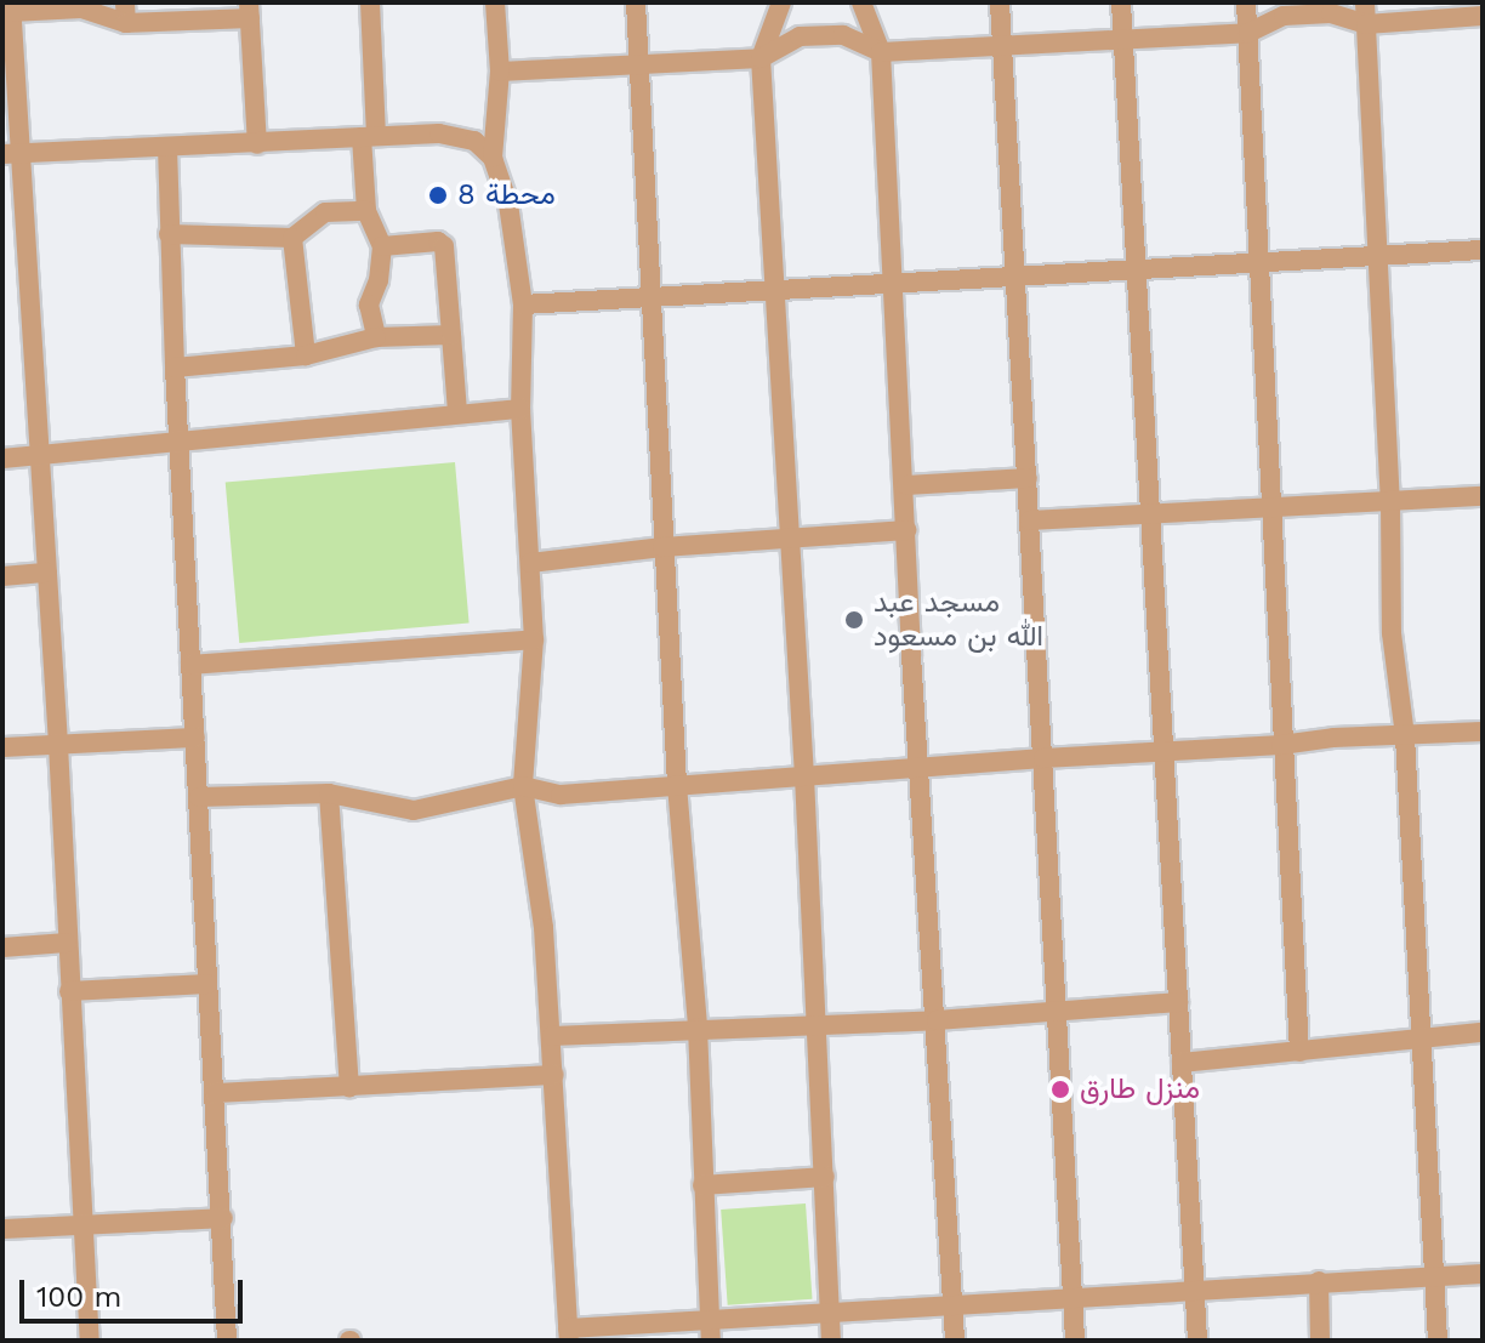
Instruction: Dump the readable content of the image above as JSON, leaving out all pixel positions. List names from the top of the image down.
{
  "places": ["محطة 8", "مسجد عبد الله بن مسعود", "منزل طارق"],
  "scale_bar": "100 m"
}
